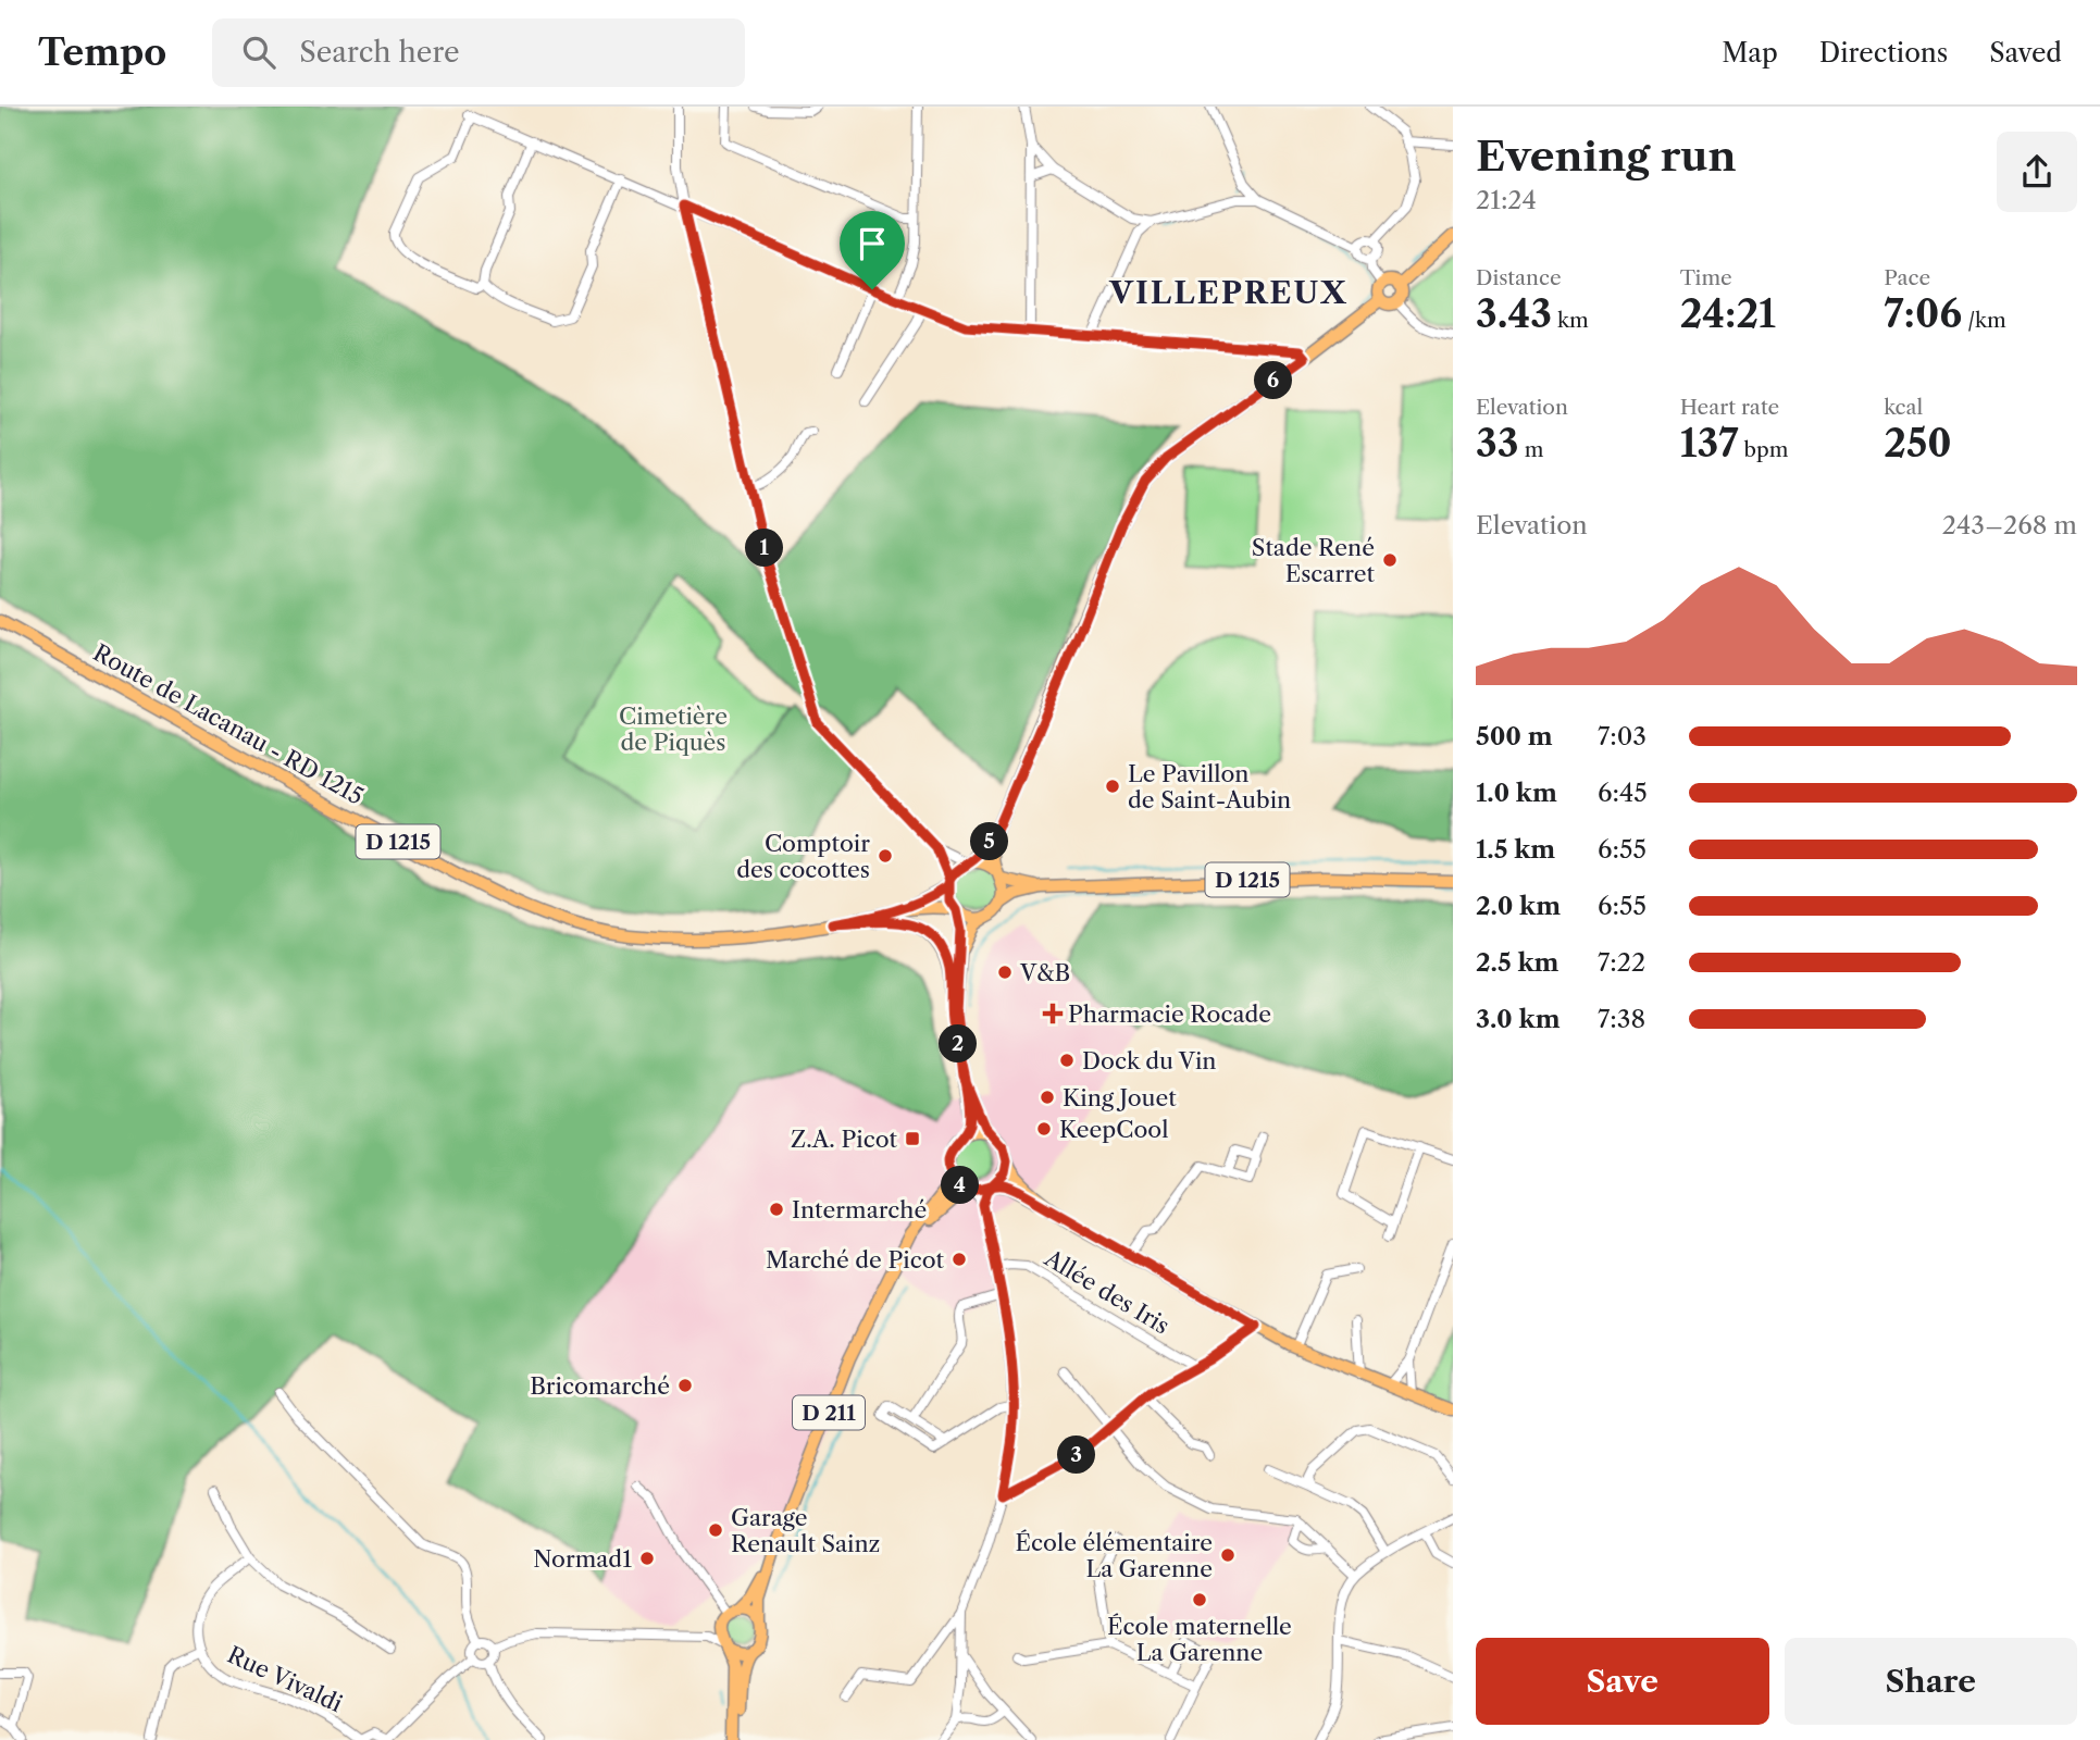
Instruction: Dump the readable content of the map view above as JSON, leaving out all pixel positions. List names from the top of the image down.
{
  "streets": {
    "main road": ["Route de Lacanau - RD 1215", "D 1215", "D 211"],
    "street": ["Allée des Iris", "Rue Vivaldi"]
  },
  "crossings": [
    ["Route de Lacanau - RD 1215", "D 1215"]
  ],
  "districts": ["VILLEPREUX"],
  "parks": ["Cimetière de Piquès"],
  "places": {
    "other": [
      "Stade René Escarret",
      "Le Pavillon de Saint-Aubin",
      "Comptoir des cocottes",
      "V&B",
      "Dock du Vin",
      "King Jouet",
      "KeepCool",
      "Intermarché",
      "Marché de Picot",
      "Bricomarché",
      "Garage Renault Sainz",
      "École élémentaire La Garenne",
      "Normad1",
      "École maternelle La Garenne"
    ],
    "health": ["Pharmacie Rocade"],
    "transit": ["Z.A. Picot"]
  },
  "page": {
    "header": "Tempo",
    "search": "Search here",
    "nav": ["Map", "Directions", "Saved"],
    "heading": ["Evening run", "21:24"],
    "stats": [
      ["Distance", "3.43 km"],
      ["Time", "24:21"],
      ["Pace", "7:06 /km"],
      ["Elevation", "33 m"],
      ["Heart rate", "137 bpm"],
      ["kcal", "250"]
    ],
    "pins": [
      "6",
      "1",
      "5",
      "2",
      "4",
      "3"
    ],
    "chart": ["Elevation", "243–268 m"],
    "list": [
      {
        "name": "500 m",
        "note": "7:03"
      },
      {
        "name": "1.0 km",
        "note": "6:45"
      },
      {
        "name": "1.5 km",
        "note": "6:55"
      },
      {
        "name": "2.0 km",
        "note": "6:55"
      },
      {
        "name": "2.5 km",
        "note": "7:22"
      },
      {
        "name": "3.0 km",
        "note": "7:38"
      }
    ],
    "buttons": ["Save", "Share"]
  }
}
